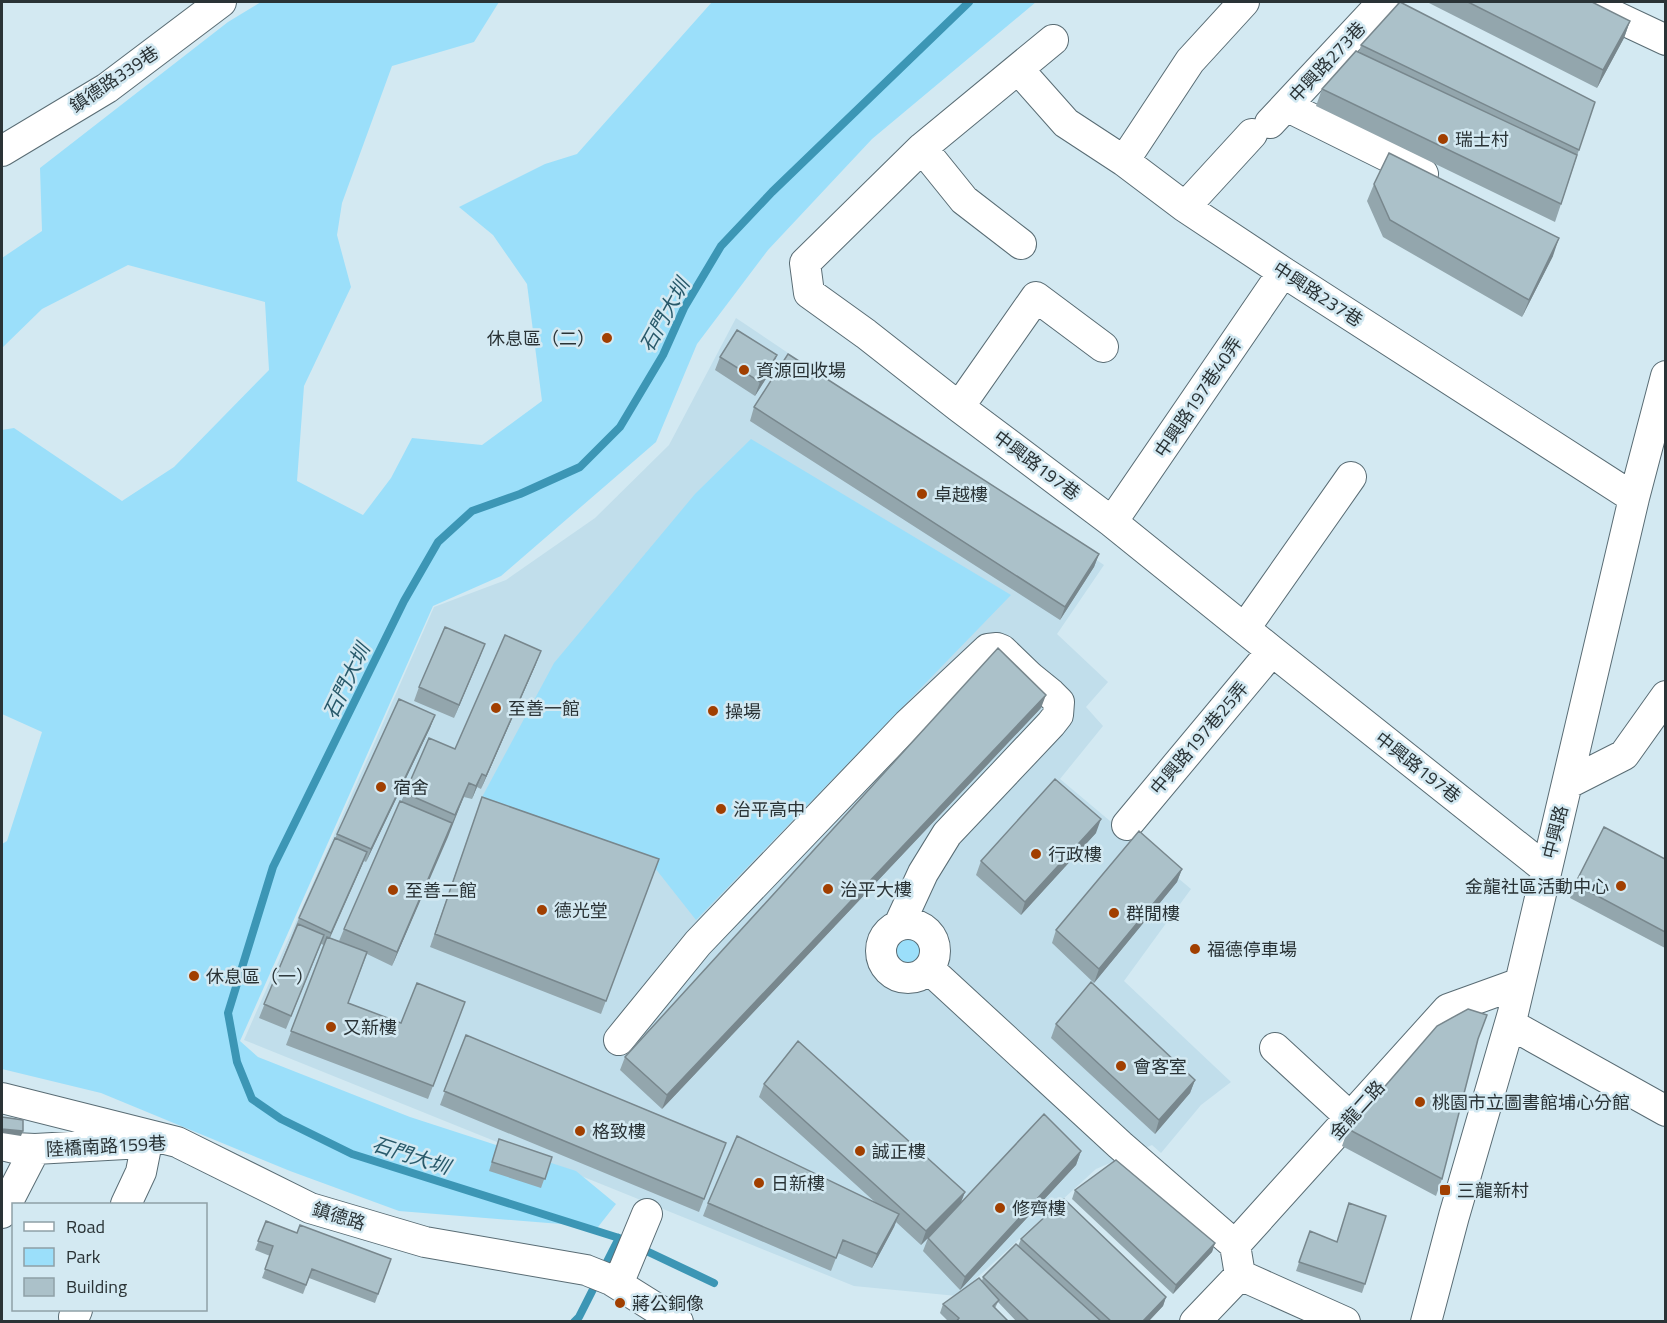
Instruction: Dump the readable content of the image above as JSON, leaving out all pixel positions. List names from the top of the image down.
{
  "streets": {
    "street": [
      "中興路273巷",
      "鎮德路339巷",
      "中興路237巷",
      "中興路197巷40弄",
      "中興路197巷",
      "中興路197巷25弄",
      "中興路",
      "金龍二路",
      "陸橋南路159巷",
      "鎮德路"
    ]
  },
  "crossings": [
    ["中興路273巷", "中興路237巷"],
    ["中興路237巷", "中興路197巷40弄"],
    ["中興路237巷", "中興路197巷"],
    ["中興路237巷", "中興路"],
    ["中興路197巷40弄", "中興路197巷"],
    ["中興路197巷", "中興路197巷25弄"],
    ["中興路197巷", "中興路"],
    ["中興路", "金龍二路"],
    ["陸橋南路159巷", "鎮德路"]
  ],
  "water": ["石門大圳"],
  "places": {
    "other": [
      "瑞士村",
      "休息區（二）",
      "資源回收場",
      "卓越樓",
      "至善一館",
      "操場",
      "宿舍",
      "治平高中",
      "行政樓",
      "金龍社區活動中心",
      "治平大樓",
      "至善二館",
      "德光堂",
      "群閒樓",
      "福德停車場",
      "休息區（一）",
      "又新樓",
      "會客室",
      "桃園市立圖書館埔心分館",
      "格致樓",
      "誠正樓",
      "日新樓",
      "修齊樓",
      "蔣公銅像"
    ],
    "transit": ["三龍新村"]
  },
  "legend": ["Road", "Park", "Building"]
}
